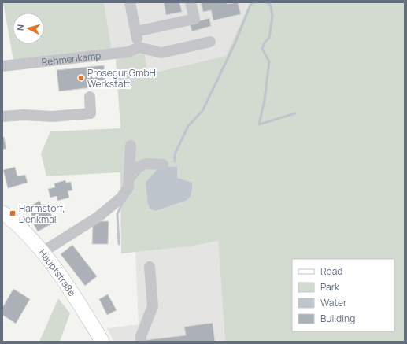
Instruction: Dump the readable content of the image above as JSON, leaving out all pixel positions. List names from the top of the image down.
{
  "streets": {
    "main road": ["Hauptstraße"],
    "lane": ["Rehmenkamp"]
  },
  "places": {
    "other": ["Prosegur GmbH Werkstatt"],
    "transit": ["Harmstorf, Denkmal"]
  },
  "legend": [
    "Road",
    "Park",
    "Water",
    "Building"
  ],
  "north": "left"
}
